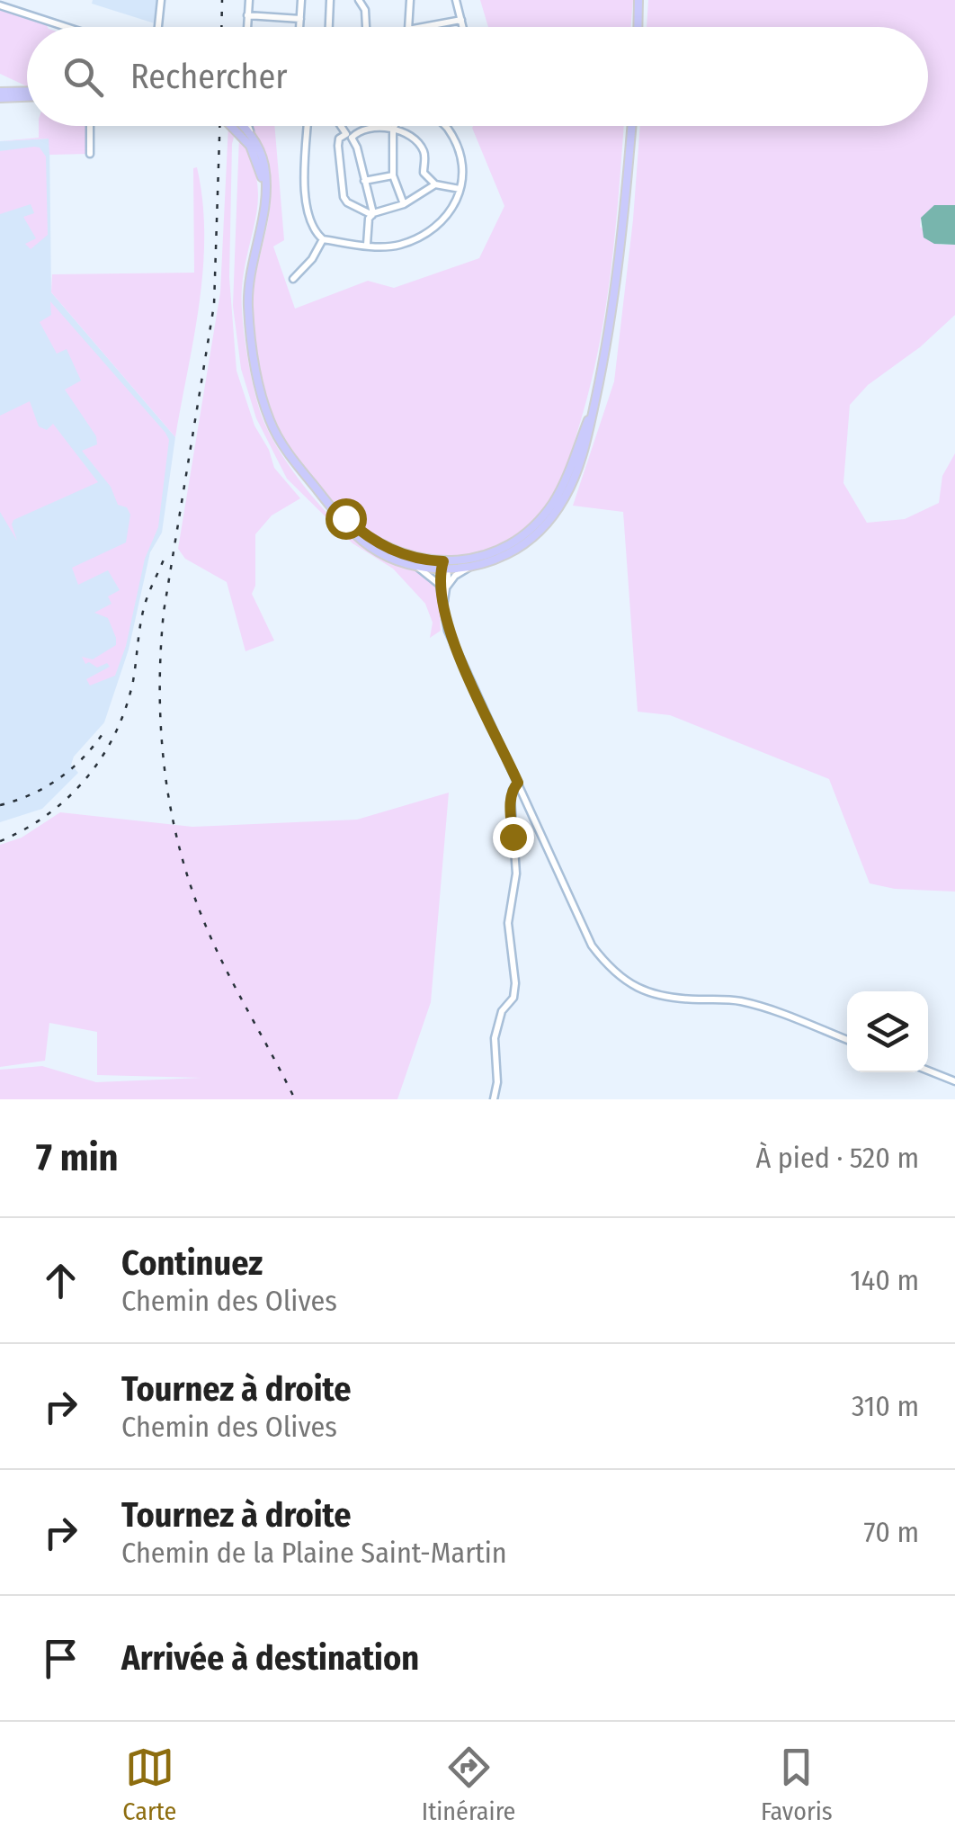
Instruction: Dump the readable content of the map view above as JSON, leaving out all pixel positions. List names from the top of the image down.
{
  "page": {
    "search": "Rechercher",
    "heading": ["7 min", "À pied · 520 m"],
    "list": [
      ["Continuez", "Chemin des Olives", "140 m"],
      ["Tournez à droite", "Chemin des Olives", "310 m"],
      ["Tournez à droite", "Chemin de la Plaine Saint-Martin", "70 m"],
      "Arrivée à destination"
    ],
    "nav": ["Carte", "Itinéraire", "Favoris"]
  }
}
